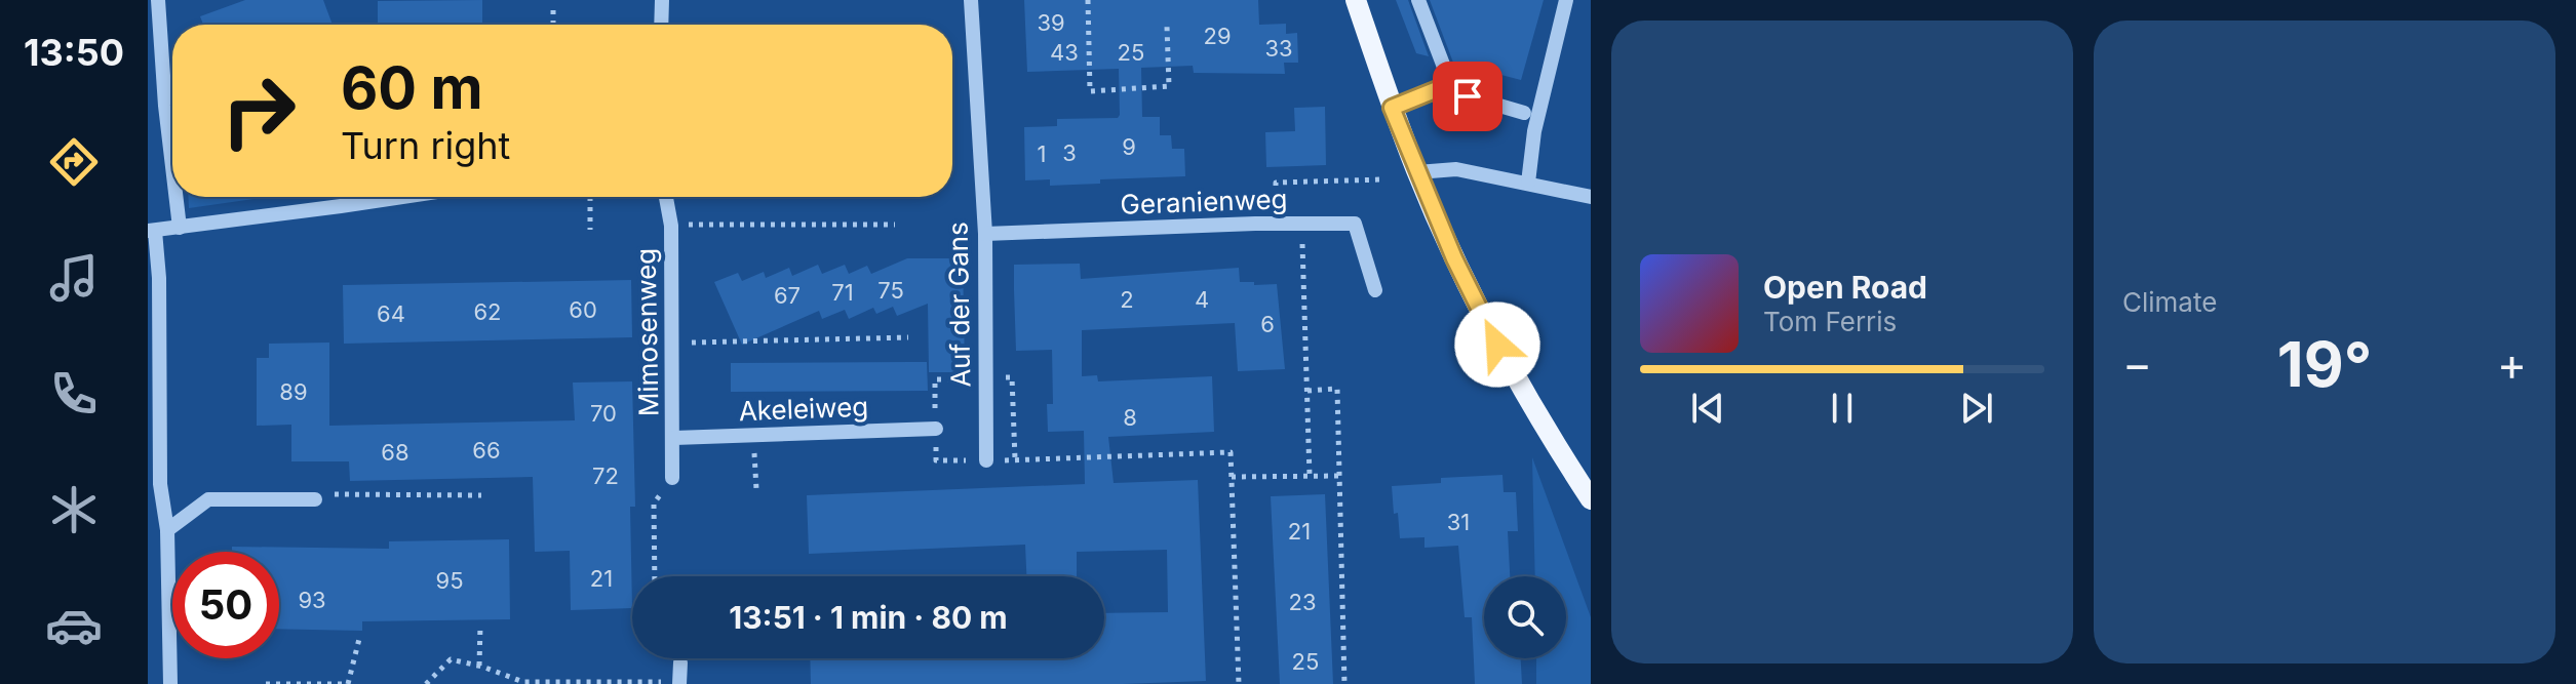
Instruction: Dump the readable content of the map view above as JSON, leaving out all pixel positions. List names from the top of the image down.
{
  "streets": {
    "street": [
      "Geranienweg",
      "Auf der Gans",
      "Mimosenweg",
      "Akeleiweg"
    ]
  },
  "crossings": [
    ["Geranienweg", "Auf der Gans"],
    ["Mimosenweg", "Akeleiweg"]
  ],
  "house_numbers": [
    "39",
    "29",
    "33",
    "43",
    "25",
    "9",
    "3",
    "1",
    "75",
    "71",
    "67",
    "2",
    "4",
    "60",
    "62",
    "64",
    "6",
    "89",
    "70",
    "8",
    "66",
    "68",
    "72",
    "31",
    "21",
    "21",
    "95",
    "93",
    "23",
    "25"
  ],
  "page": {
    "tabs": "13:50",
    "tile": "Climate",
    "turn": ["60 m", "Turn right"],
    "song": ["Open Road", "Tom Ferris"],
    "heat": ["−", "19°", "+"],
    "limit": "50",
    "trip": "13:51 · 1 min · 80 m"
  }
}
